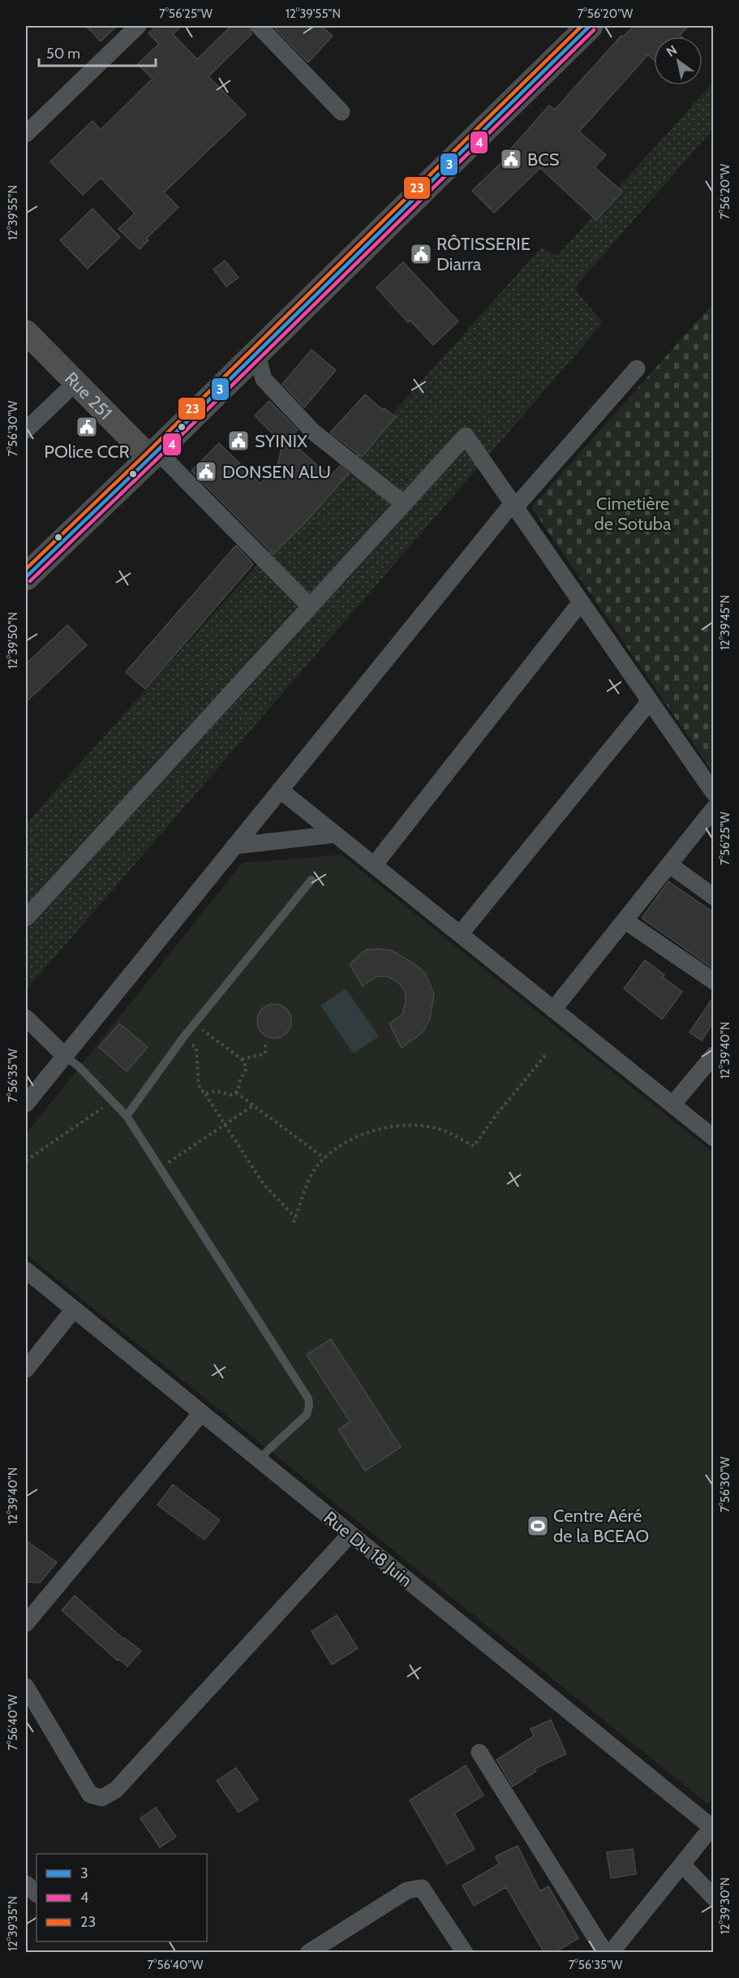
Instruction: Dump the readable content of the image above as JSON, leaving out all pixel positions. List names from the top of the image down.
{
  "streets": {
    "main road": ["Rue 251"],
    "street": ["Rue Du 18 Juin"]
  },
  "parks": ["Cimetière de Sotuba"],
  "places": {
    "public building": [
      "BCS",
      "RÔTISSERIE Diarra",
      "POlice CCR",
      "SYINIX",
      "DONSEN ALU"
    ],
    "sports": ["Centre Aéré de la BCEAO"]
  },
  "lines": ["transit line 3", "transit line 23", "transit line 4"],
  "legend": ["3", "4", "23"],
  "scale_bar": "50 m",
  "north": "top left",
  "coordinates": [
    "7°56'25\"W",
    "12°39'55\"N",
    "7°56'20\"W",
    "7°56'30\"W",
    "12°39'45\"N",
    "12°39'50\"N",
    "12°39'40\"N",
    "7°56'35\"W",
    "7°56'40\"W",
    "12°39'30\"N",
    "12°39'35\"N"
  ]
}
